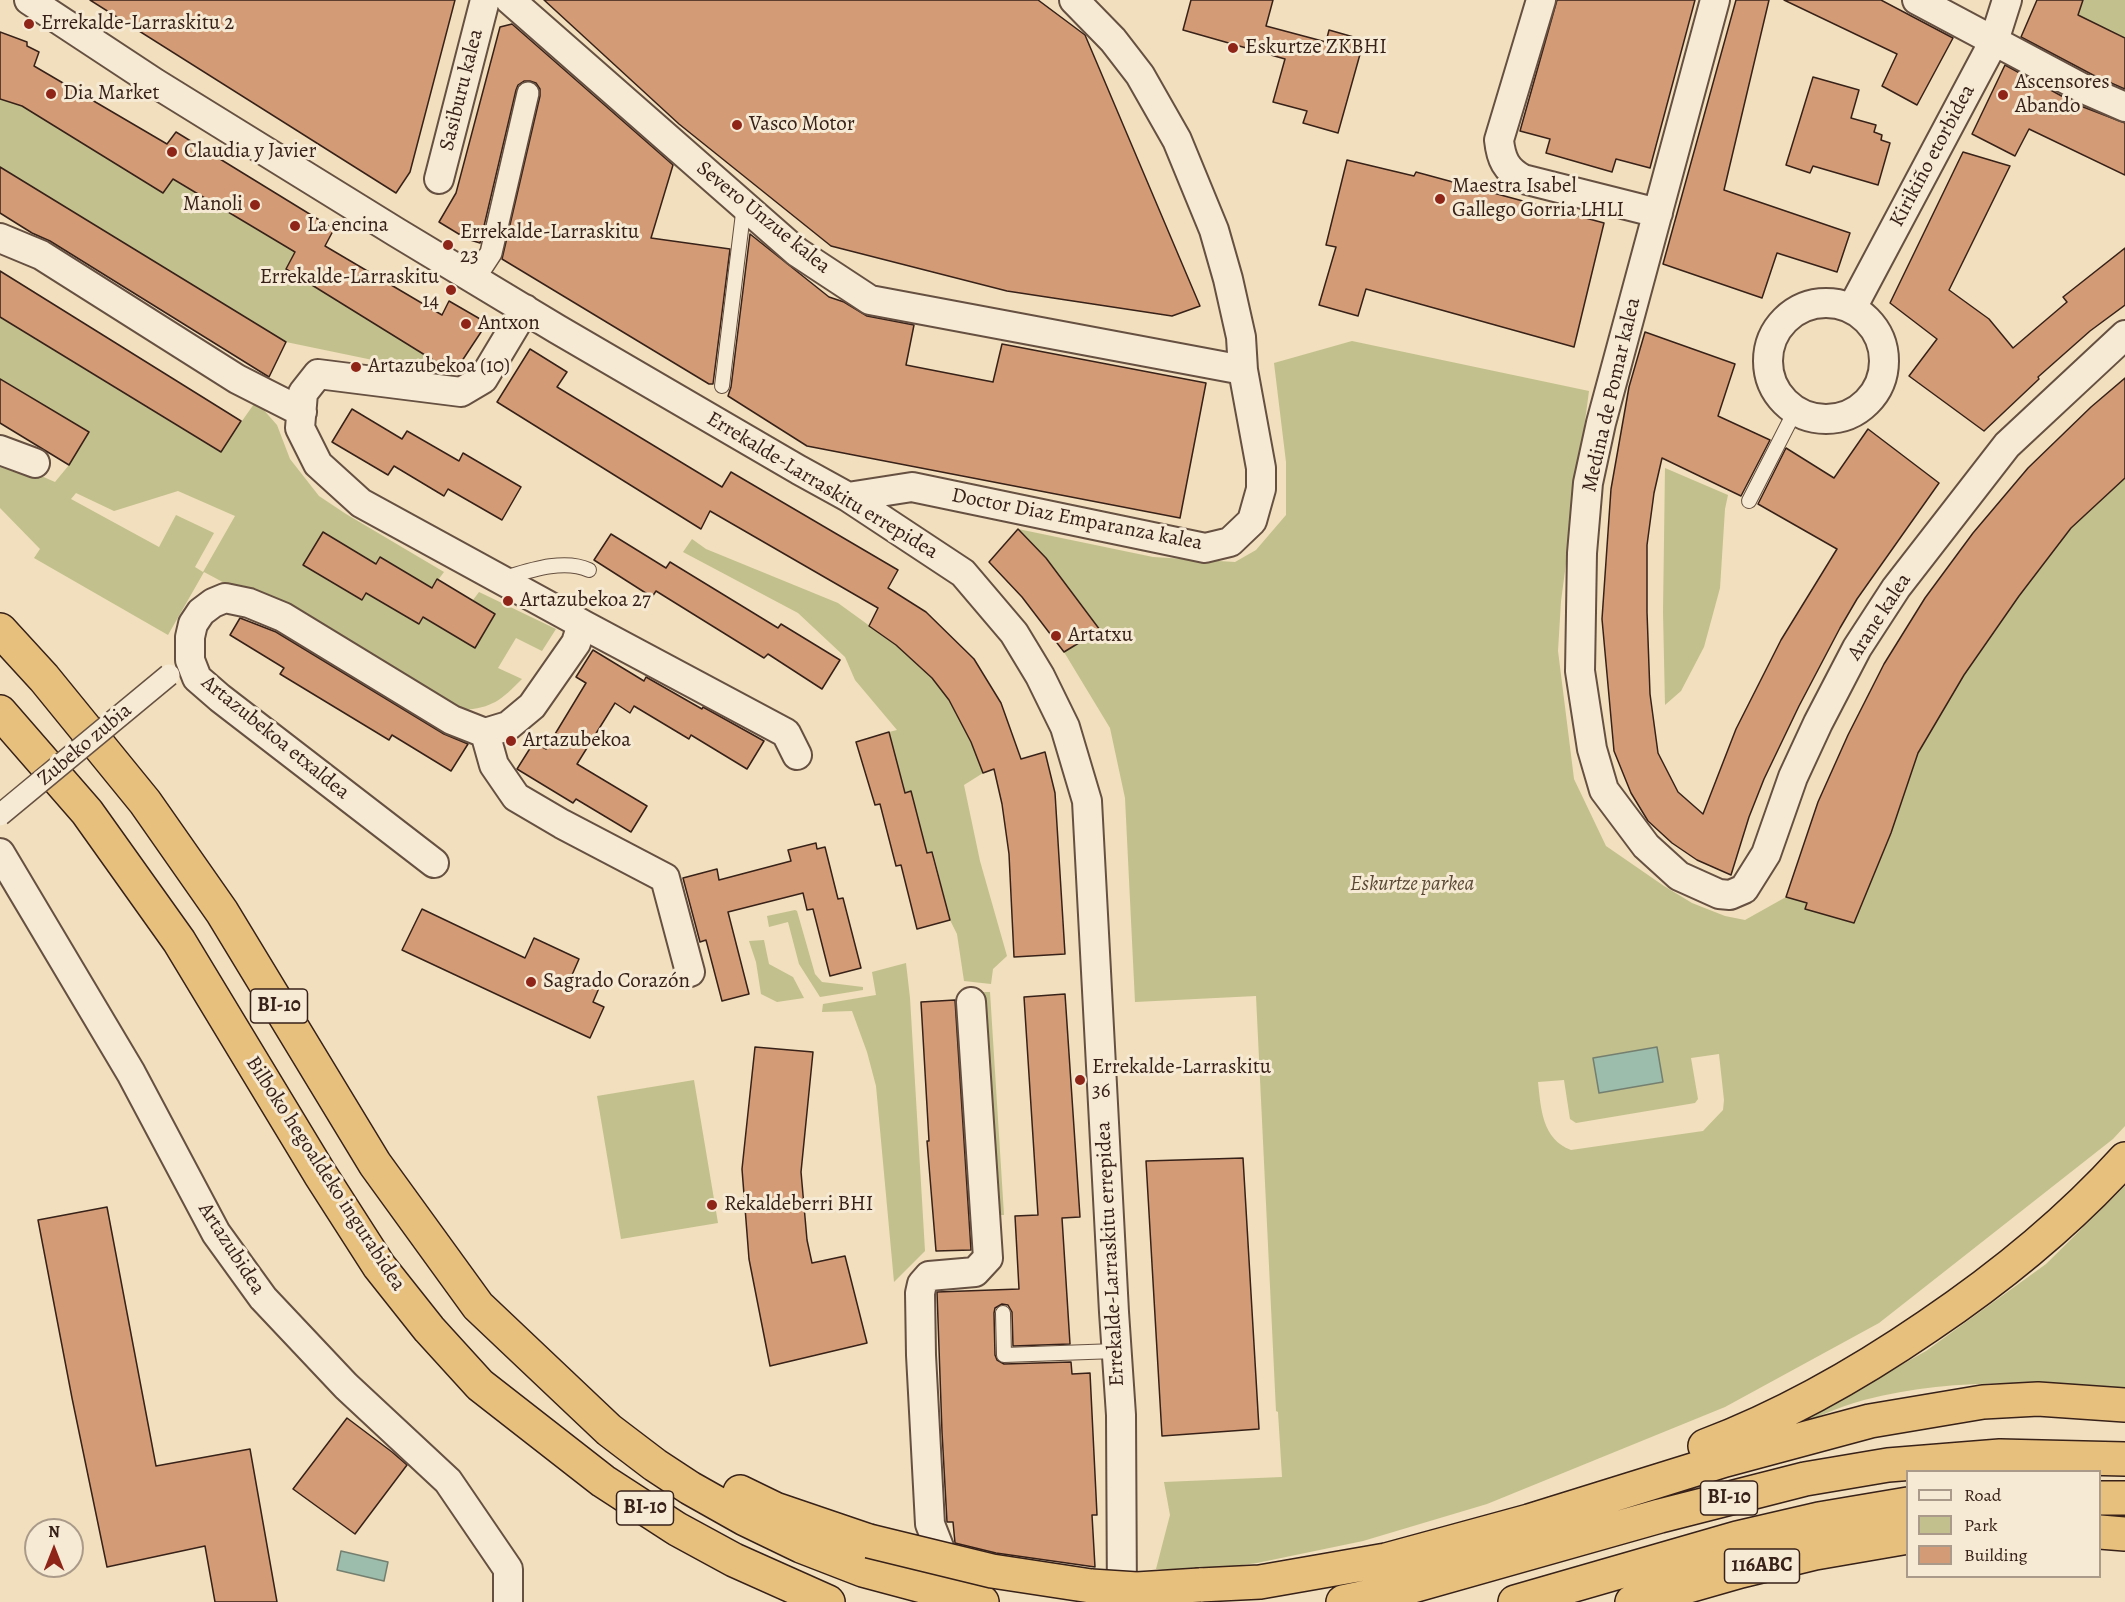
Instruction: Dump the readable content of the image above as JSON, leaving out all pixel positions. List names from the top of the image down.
{
  "streets": {
    "highway": ["BI-10", "Bilboko hegoaldeko ingurabidea", "116ABC"],
    "street": [
      "Sasiburu kalea",
      "Kirikiño etorbidea",
      "Severo Unzue kalea",
      "Medina de Pomar kalea",
      "Errekalde-Larraskitu errepidea",
      "Doctor Diaz Emparanza kalea",
      "Arane kalea",
      "Artazubekoa etxaldea",
      "Zubeko zubia",
      "Artazubidea"
    ]
  },
  "crossings": [
    ["Severo Unzue kalea", "Doctor Diaz Emparanza kalea"],
    ["Medina de Pomar kalea", "Arane kalea"],
    ["Errekalde-Larraskitu errepidea", "Doctor Diaz Emparanza kalea"]
  ],
  "parks": ["Eskurtze parkea"],
  "places": [
    "Errekalde-Larraskitu 2",
    "Eskurtze ZKBHI",
    "Dia Market",
    "Ascensores Abando",
    "Vasco Motor",
    "Claudia y Javier",
    "Maestra Isabel Gallego Gorria LHLI",
    "Manoli",
    "La encina",
    "Errekalde-Larraskitu 23",
    "Errekalde-Larraskitu 14",
    "Antxon",
    "Artazubekoa (10)",
    "Artazubekoa 27",
    "Artatxu",
    "Artazubekoa",
    "Sagrado Corazón",
    "Errekalde-Larraskitu 36",
    "Rekaldeberri BHI"
  ],
  "legend": ["Road", "Park", "Building"],
  "north": "top"
}
